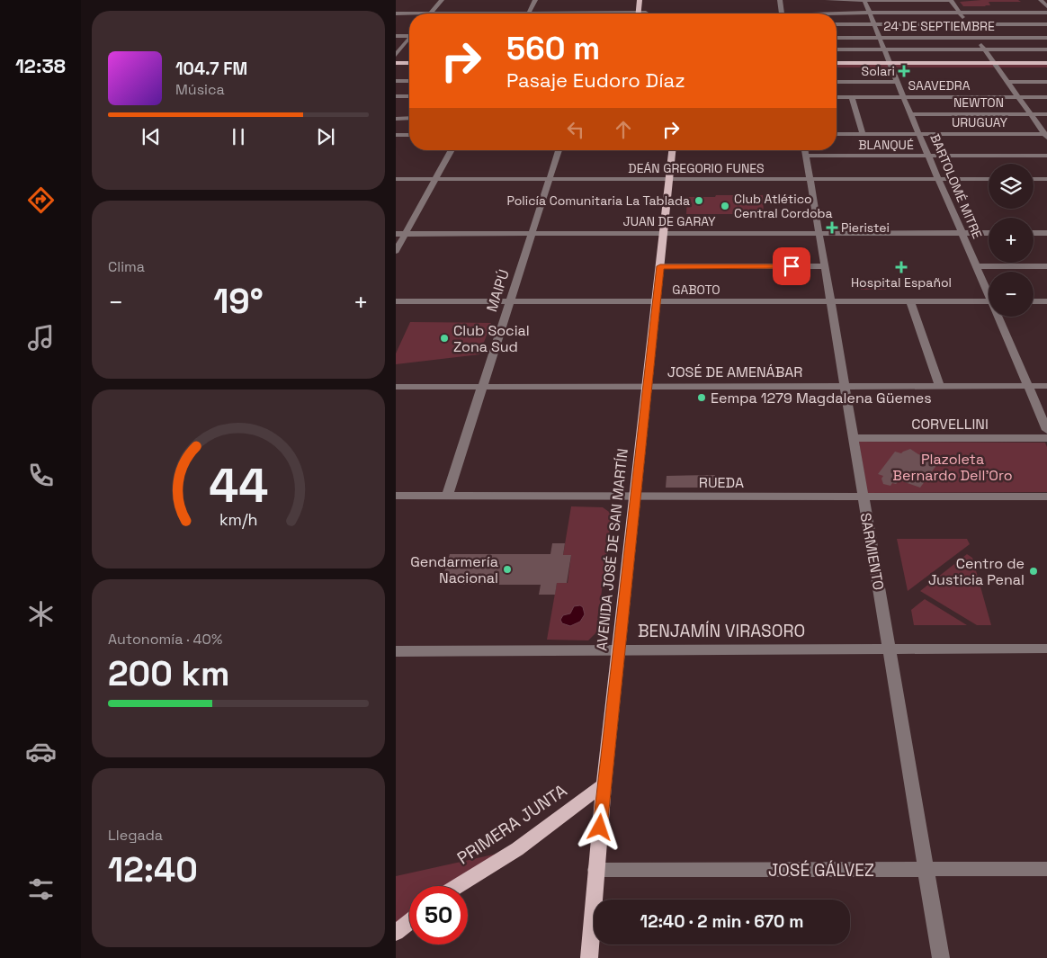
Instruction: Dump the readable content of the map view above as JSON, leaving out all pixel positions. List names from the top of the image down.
{
  "streets": {
    "main road": ["AVENIDA JOSÉ DE SAN MARTÍN", "PRIMERA JUNTA"],
    "street": [
      "24 DE SEPTIEMBRE",
      "SAAVEDRA",
      "NEWTON",
      "URUGUAY",
      "BLANQUÉ",
      "DEÁN GREGORIO FUNES",
      "BARTOLOMÉ MITRE",
      "JUAN DE GARAY",
      "GABOTO",
      "MAIPÚ",
      "JOSÉ DE AMENÁBAR",
      "CORVELLINI",
      "RUEDA",
      "SARMIENTO",
      "BENJAMÍN VIRASORO",
      "JOSÉ GÁLVEZ"
    ]
  },
  "crossings": [
    ["24 DE SEPTIEMBRE", "BARTOLOMÉ MITRE"],
    ["SAAVEDRA", "BARTOLOMÉ MITRE"],
    ["NEWTON", "BARTOLOMÉ MITRE"],
    ["URUGUAY", "BARTOLOMÉ MITRE"],
    ["BLANQUÉ", "BARTOLOMÉ MITRE"],
    ["BLANQUÉ", "SARMIENTO"],
    ["DEÁN GREGORIO FUNES", "BARTOLOMÉ MITRE"],
    ["DEÁN GREGORIO FUNES", "MAIPÚ"],
    ["DEÁN GREGORIO FUNES", "AVENIDA JOSÉ DE SAN MARTÍN"],
    ["DEÁN GREGORIO FUNES", "SARMIENTO"],
    ["BARTOLOMÉ MITRE", "JUAN DE GARAY"],
    ["BARTOLOMÉ MITRE", "JOSÉ DE AMENÁBAR"],
    ["JUAN DE GARAY", "MAIPÚ"],
    ["JUAN DE GARAY", "AVENIDA JOSÉ DE SAN MARTÍN"],
    ["JUAN DE GARAY", "SARMIENTO"],
    ["GABOTO", "MAIPÚ"],
    ["GABOTO", "AVENIDA JOSÉ DE SAN MARTÍN"],
    ["GABOTO", "SARMIENTO"],
    ["MAIPÚ", "JOSÉ DE AMENÁBAR"],
    ["MAIPÚ", "RUEDA"],
    ["JOSÉ DE AMENÁBAR", "AVENIDA JOSÉ DE SAN MARTÍN"],
    ["JOSÉ DE AMENÁBAR", "SARMIENTO"],
    ["CORVELLINI", "SARMIENTO"],
    ["RUEDA", "AVENIDA JOSÉ DE SAN MARTÍN"],
    ["RUEDA", "SARMIENTO"],
    ["AVENIDA JOSÉ DE SAN MARTÍN", "BENJAMÍN VIRASORO"],
    ["AVENIDA JOSÉ DE SAN MARTÍN", "PRIMERA JUNTA"],
    ["AVENIDA JOSÉ DE SAN MARTÍN", "JOSÉ GÁLVEZ"],
    ["SARMIENTO", "BENJAMÍN VIRASORO"],
    ["SARMIENTO", "JOSÉ GÁLVEZ"]
  ],
  "parks": ["Plazoleta Bernardo Dell'Oro"],
  "places": {
    "health": ["Solari", "Pieristei", "Hospital Español"],
    "other": [
      "Policía Comunitaria La Tablada",
      "Club Atlético Central Cordoba",
      "Club Social Zona Sud",
      "Eempa 1279 Magdalena Güemes",
      "Gendarmería Nacional",
      "Centro de Justicia Penal"
    ]
  },
  "page": {
    "tabs": "12:38",
    "turn": ["560 m", "Pasaje Eudoro Díaz"],
    "song": ["104.7 FM", "Música"],
    "map_buttons": ["+", "−"],
    "tile": [
      "Clima",
      ["Autonomía · 40%", "200 km"],
      ["Llegada", "12:40"]
    ],
    "heat": ["−", "19°", "+"],
    "limit": "50",
    "trip": "12:40 · 2 min · 670 m",
    "gauge": ["44", "km/h"]
  }
}
